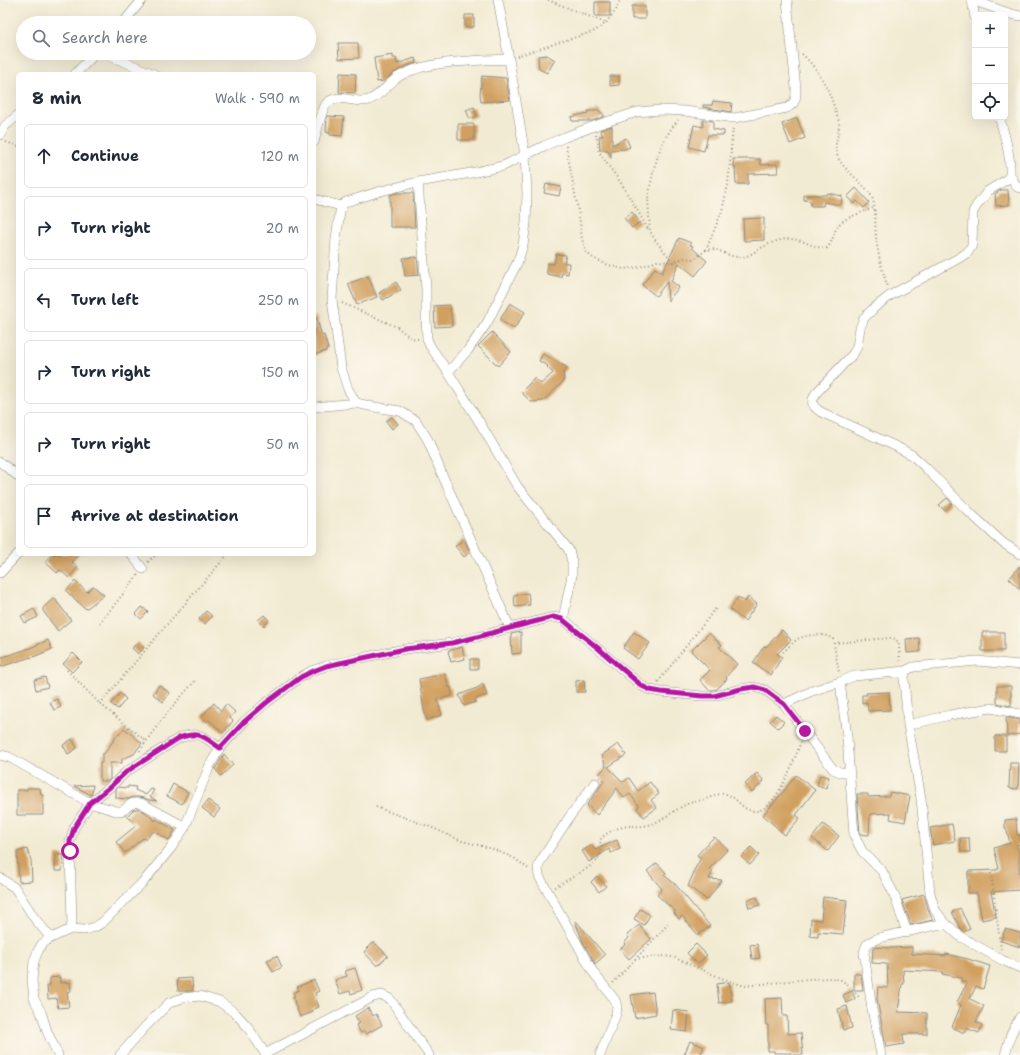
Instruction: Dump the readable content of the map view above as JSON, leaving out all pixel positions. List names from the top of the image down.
{
  "page": {
    "map_buttons": ["+", "−"],
    "search": "Search here",
    "heading": ["8 min", "Walk · 590 m"],
    "list": [
      ["Continue", "120 m"],
      ["Turn right", "20 m"],
      ["Turn left", "250 m"],
      ["Turn right", "150 m"],
      ["Turn right", "50 m"],
      "Arrive at destination"
    ]
  }
}
